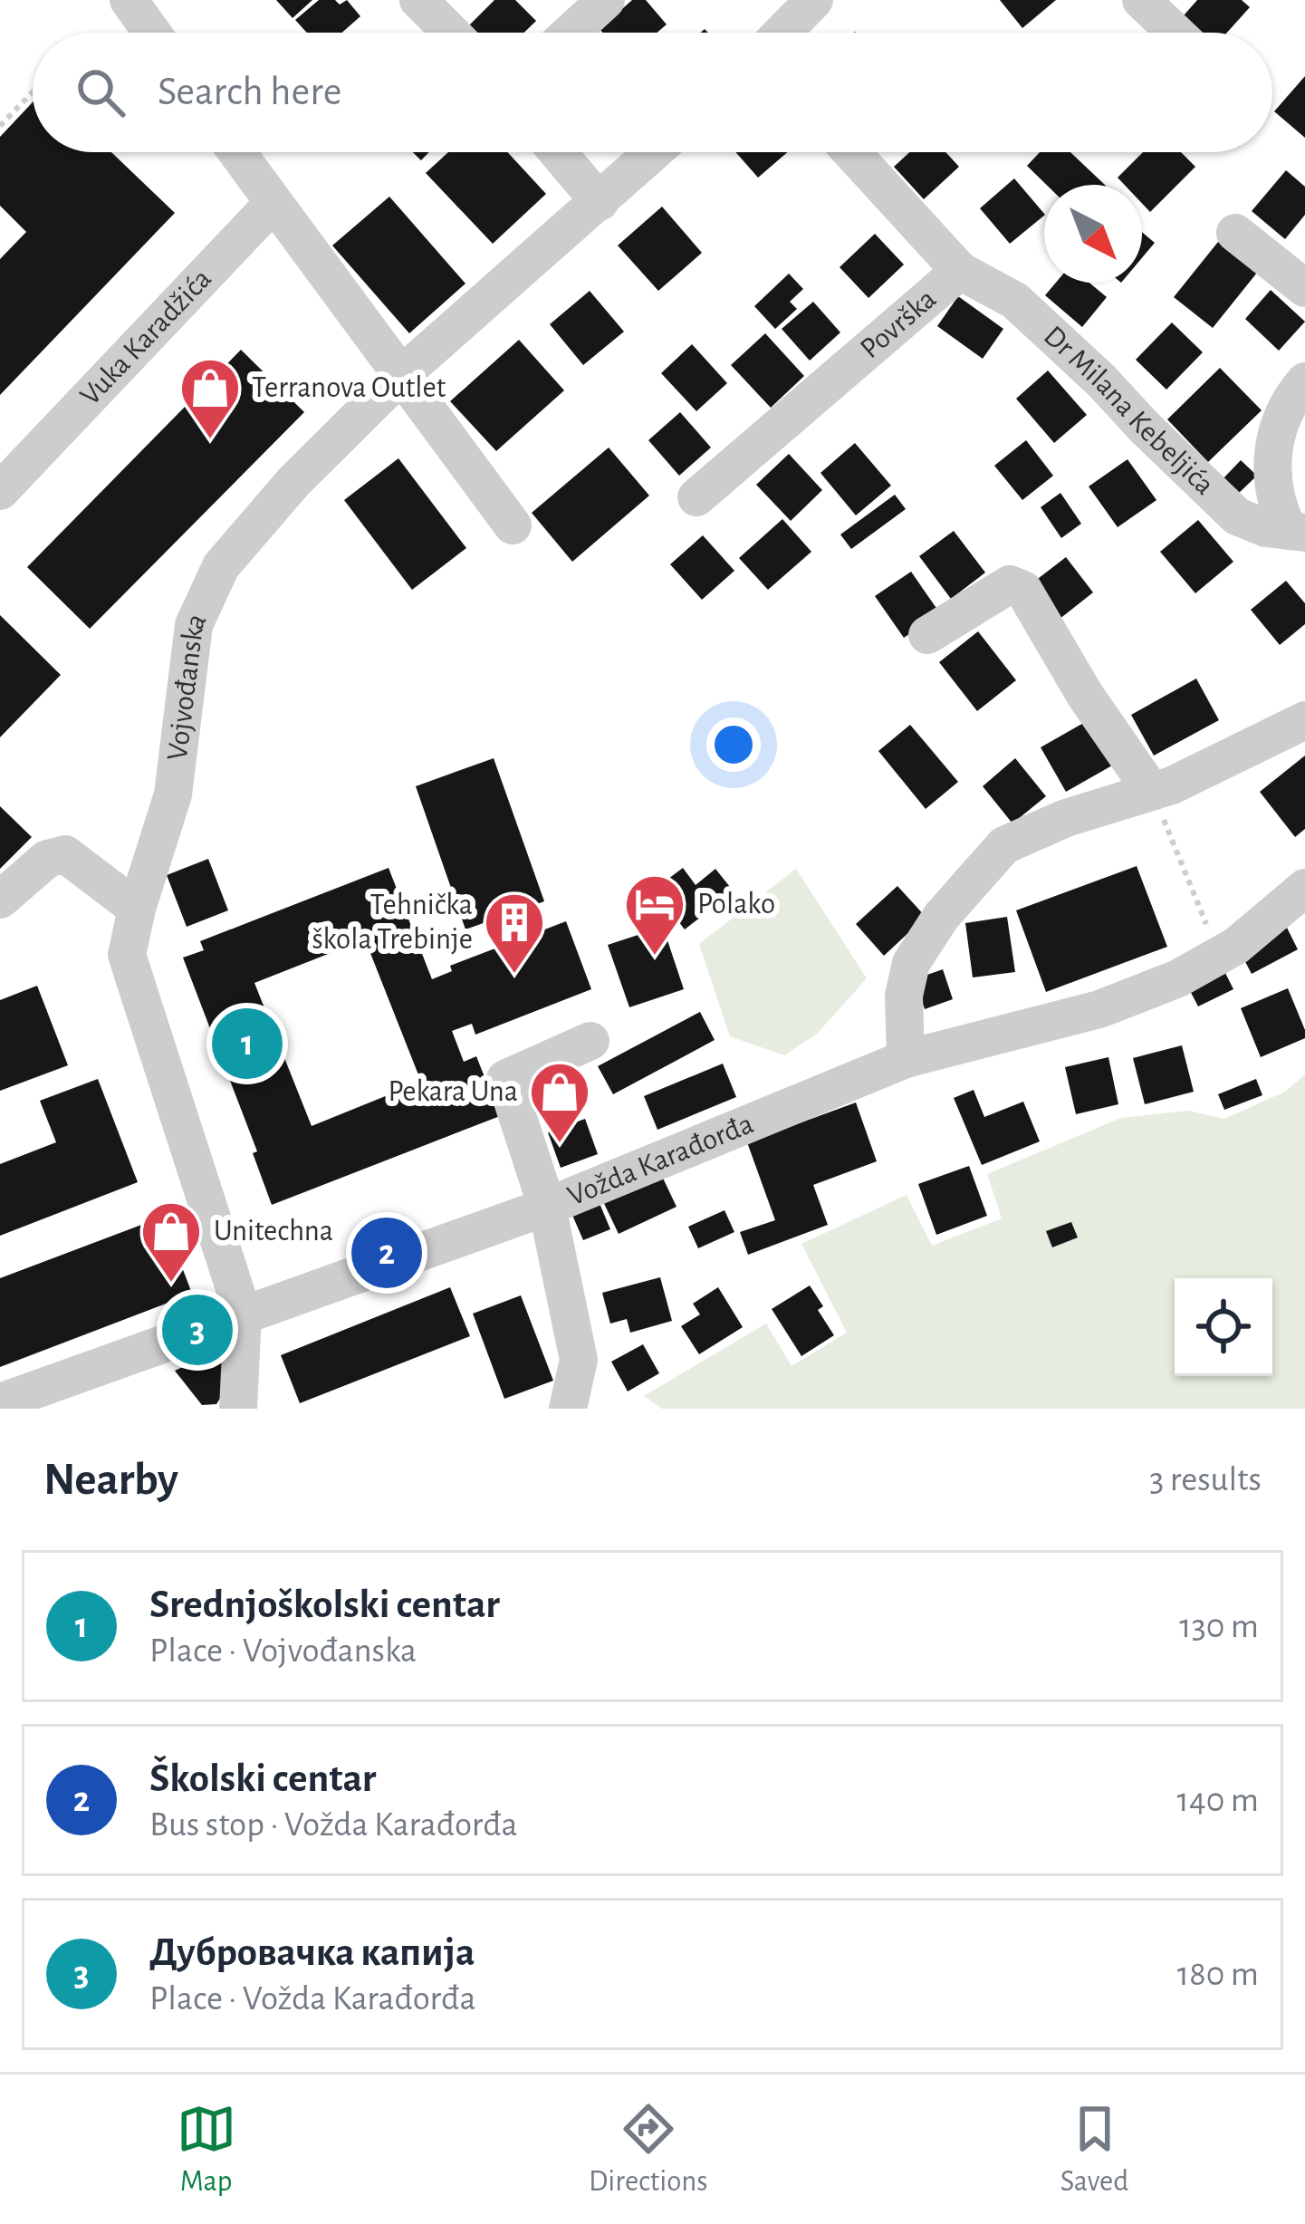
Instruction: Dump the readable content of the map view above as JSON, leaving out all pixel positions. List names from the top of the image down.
{
  "streets": {
    "street": [
      "Površka",
      "Vuka Karadžića",
      "Dr Milana Kebeljića",
      "Vojvođanska",
      "Vožda Karađorđa"
    ]
  },
  "crossings": [
    ["Površka", "Dr Milana Kebeljića"],
    ["Vojvođanska", "Vožda Karađorđa"]
  ],
  "places": {
    "shop": ["Terranova Outlet", "Pekara Una", "Unitechna"],
    "hotel": ["Polako"],
    "building": ["Tehnička škola Trebinje"]
  },
  "north": "bottom right",
  "page": {
    "search": "Search here",
    "pins": ["1", "2", "3"],
    "heading": ["Nearby", "3 results"],
    "list": [
      {
        "mark": "1",
        "name": "Srednjoškolski centar",
        "note": "Place · Vojvođanska",
        "value": "130 m"
      },
      {
        "mark": "2",
        "name": "Školski centar",
        "note": "Bus stop · Vožda Karađorđa",
        "value": "140 m"
      },
      {
        "mark": "3",
        "name": "Дубровачка капија",
        "note": "Place · Vožda Karađorđa",
        "value": "180 m"
      }
    ],
    "nav": ["Map", "Directions", "Saved"]
  }
}
